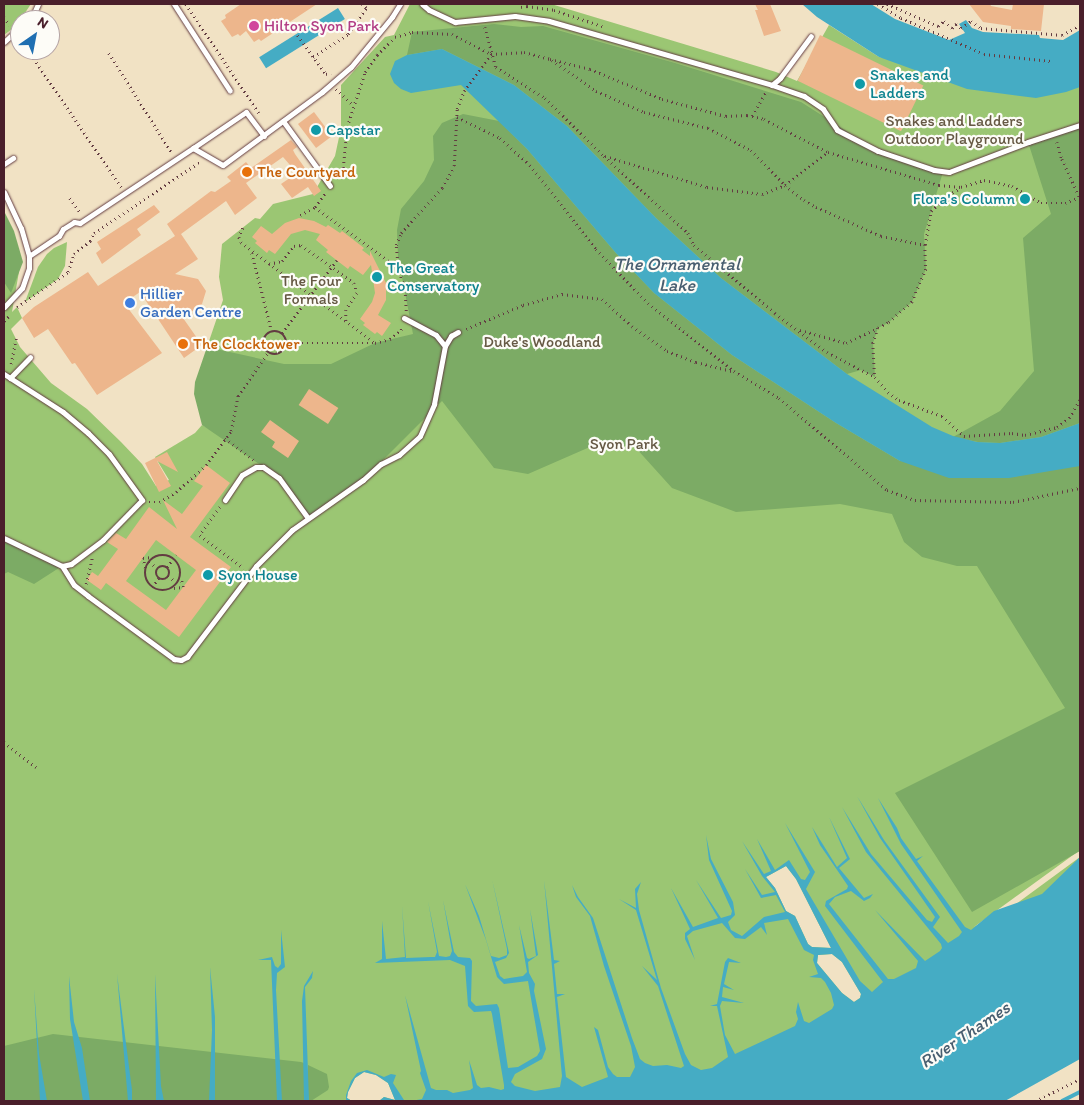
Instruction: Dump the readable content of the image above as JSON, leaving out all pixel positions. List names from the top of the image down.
{
  "water": ["The Ornamental Lake", "River Thames"],
  "parks": [
    "Snakes and Ladders Outdoor Playground",
    "The Four Formals",
    "Duke's Woodland",
    "Syon Park"
  ],
  "places": [
    "Hilton Syon Park",
    "Snakes and Ladders",
    "Capstar",
    "The Courtyard",
    "Flora's Column",
    "The Great Conservatory",
    "Hillier Garden Centre",
    "The Clocktower",
    "Syon House"
  ],
  "north": "top right"
}
